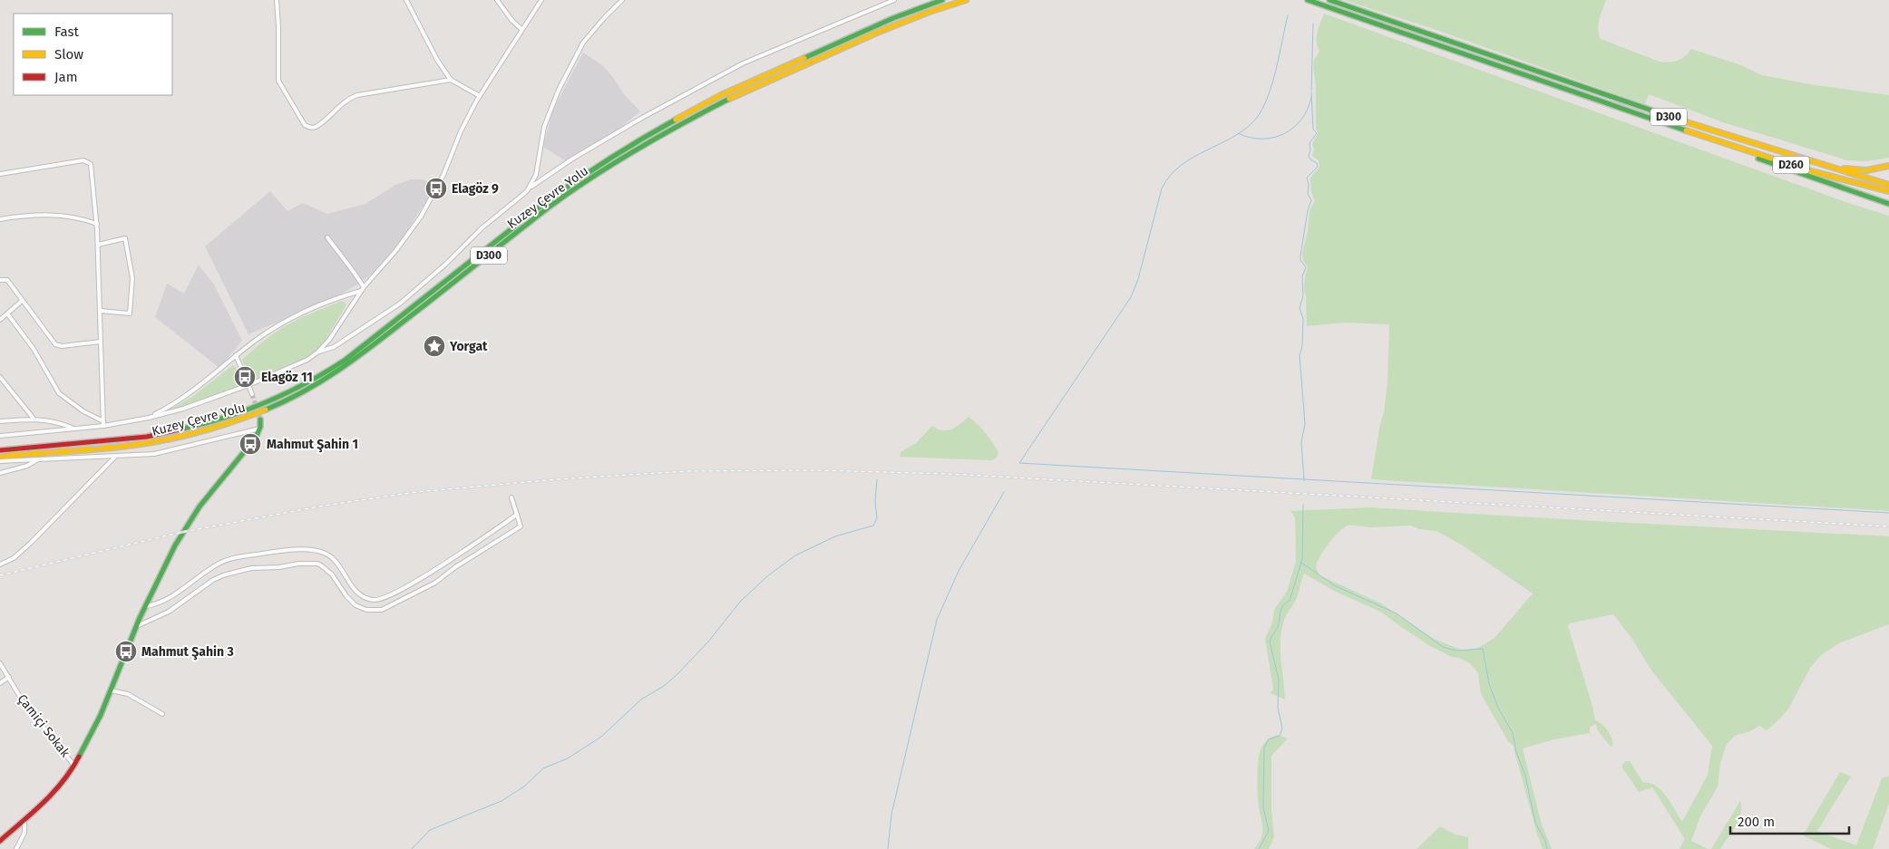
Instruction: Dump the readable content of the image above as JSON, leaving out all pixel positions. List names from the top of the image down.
{
  "streets": {
    "main road": ["D300", "D260", "Kuzey Çevre Yolu"],
    "street": ["Çamiçi Sokak"]
  },
  "crossings": [
    ["D300", "D260"]
  ],
  "places": {
    "bus stop": [
      "Elagöz 9",
      "Elagöz 11",
      "Mahmut Şahin 1",
      "Mahmut Şahin 3"
    ],
    "place": ["Yorgat"]
  },
  "legend": ["Fast", "Slow", "Jam"],
  "scale_bar": "200 m"
}
